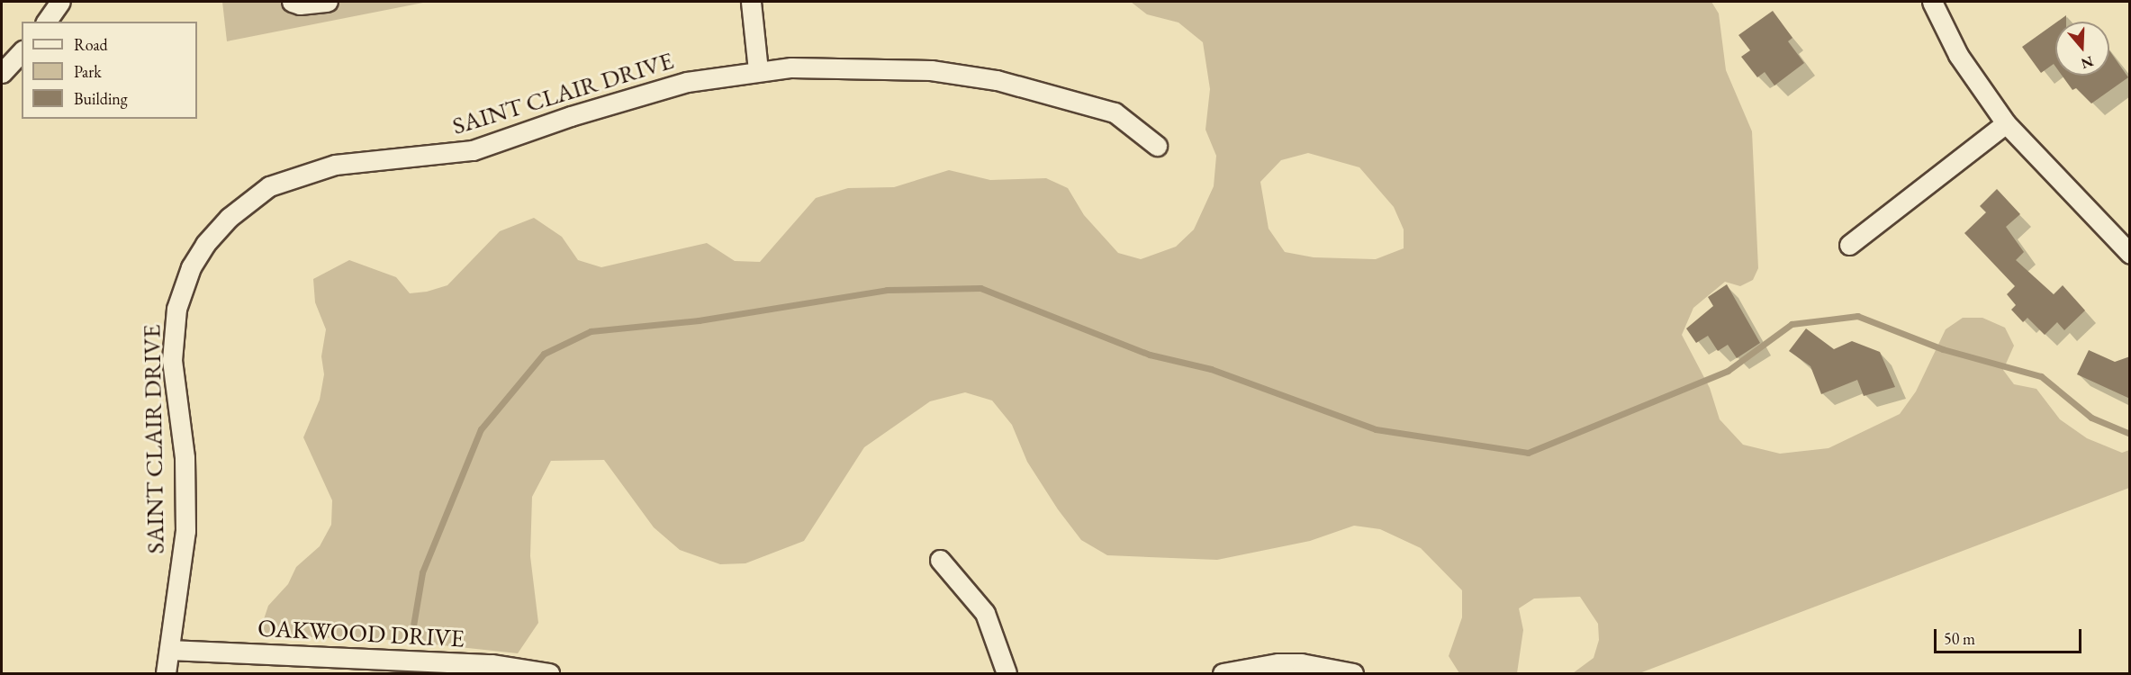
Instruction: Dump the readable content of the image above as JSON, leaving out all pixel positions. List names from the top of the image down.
{
  "streets": {
    "street": ["SAINT CLAIR DRIVE", "OAKWOOD DRIVE"]
  },
  "crossings": [
    ["SAINT CLAIR DRIVE", "OAKWOOD DRIVE"]
  ],
  "legend": ["Road", "Park", "Building"],
  "scale_bar": "50 m",
  "north": "bottom"
}
